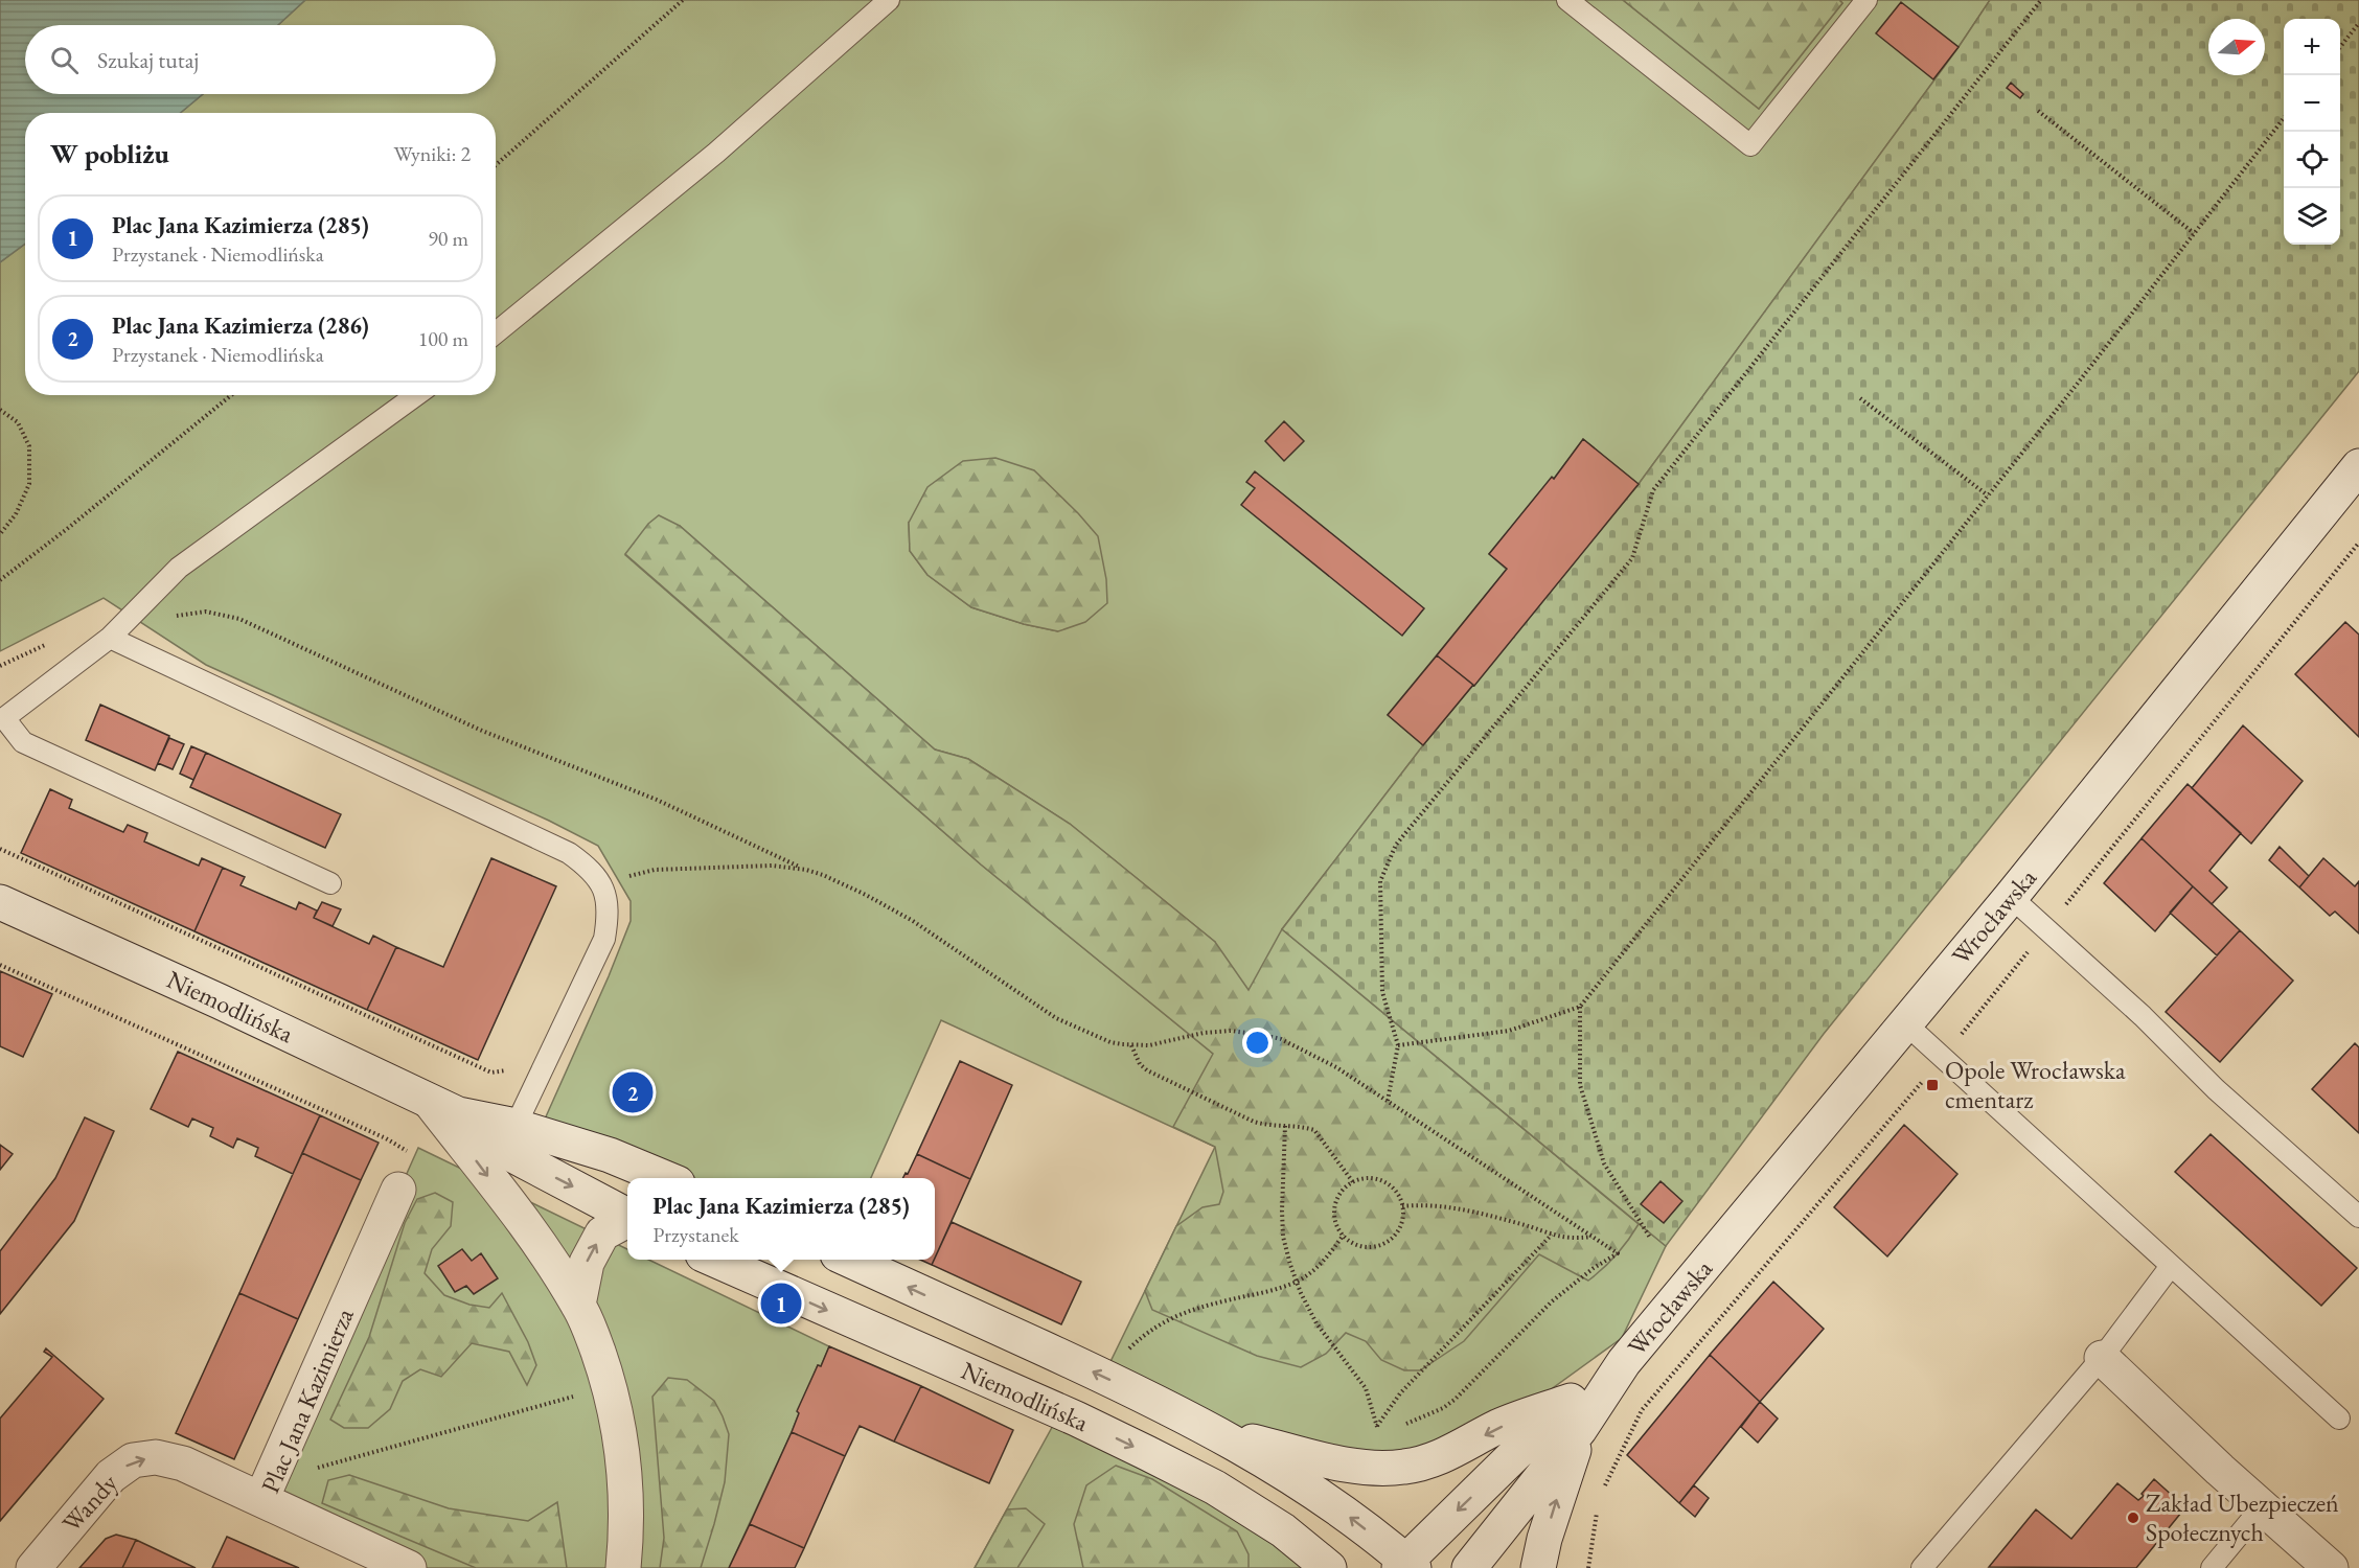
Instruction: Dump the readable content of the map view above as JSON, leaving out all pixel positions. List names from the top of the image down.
{
  "streets": {
    "main road": [
      "Wrocławska",
      "Niemodlińska",
      "Plac Jana Kazimierza",
      "Wandy"
    ]
  },
  "crossings": [
    ["Wrocławska", "Niemodlińska"],
    ["Plac Jana Kazimierza", "Wandy"]
  ],
  "one_way": ["Wandy"],
  "places": {
    "transit": ["Opole Wrocławska cmentarz"],
    "other": ["Zakład Ubezpieczeń Społecznych"]
  },
  "north": "right",
  "page": {
    "map_buttons": ["+", "−"],
    "search": "Szukaj tutaj",
    "heading": ["W pobliżu", "Wyniki: 2"],
    "list": [
      {
        "mark": "1",
        "name": "Plac Jana Kazimierza (285)",
        "note": "Przystanek · Niemodlińska",
        "value": "90 m"
      },
      {
        "mark": "2",
        "name": "Plac Jana Kazimierza (286)",
        "note": "Przystanek · Niemodlińska",
        "value": "100 m"
      }
    ],
    "pins": ["2", "1"],
    "popup": ["Plac Jana Kazimierza (285)", "Przystanek"]
  }
}
